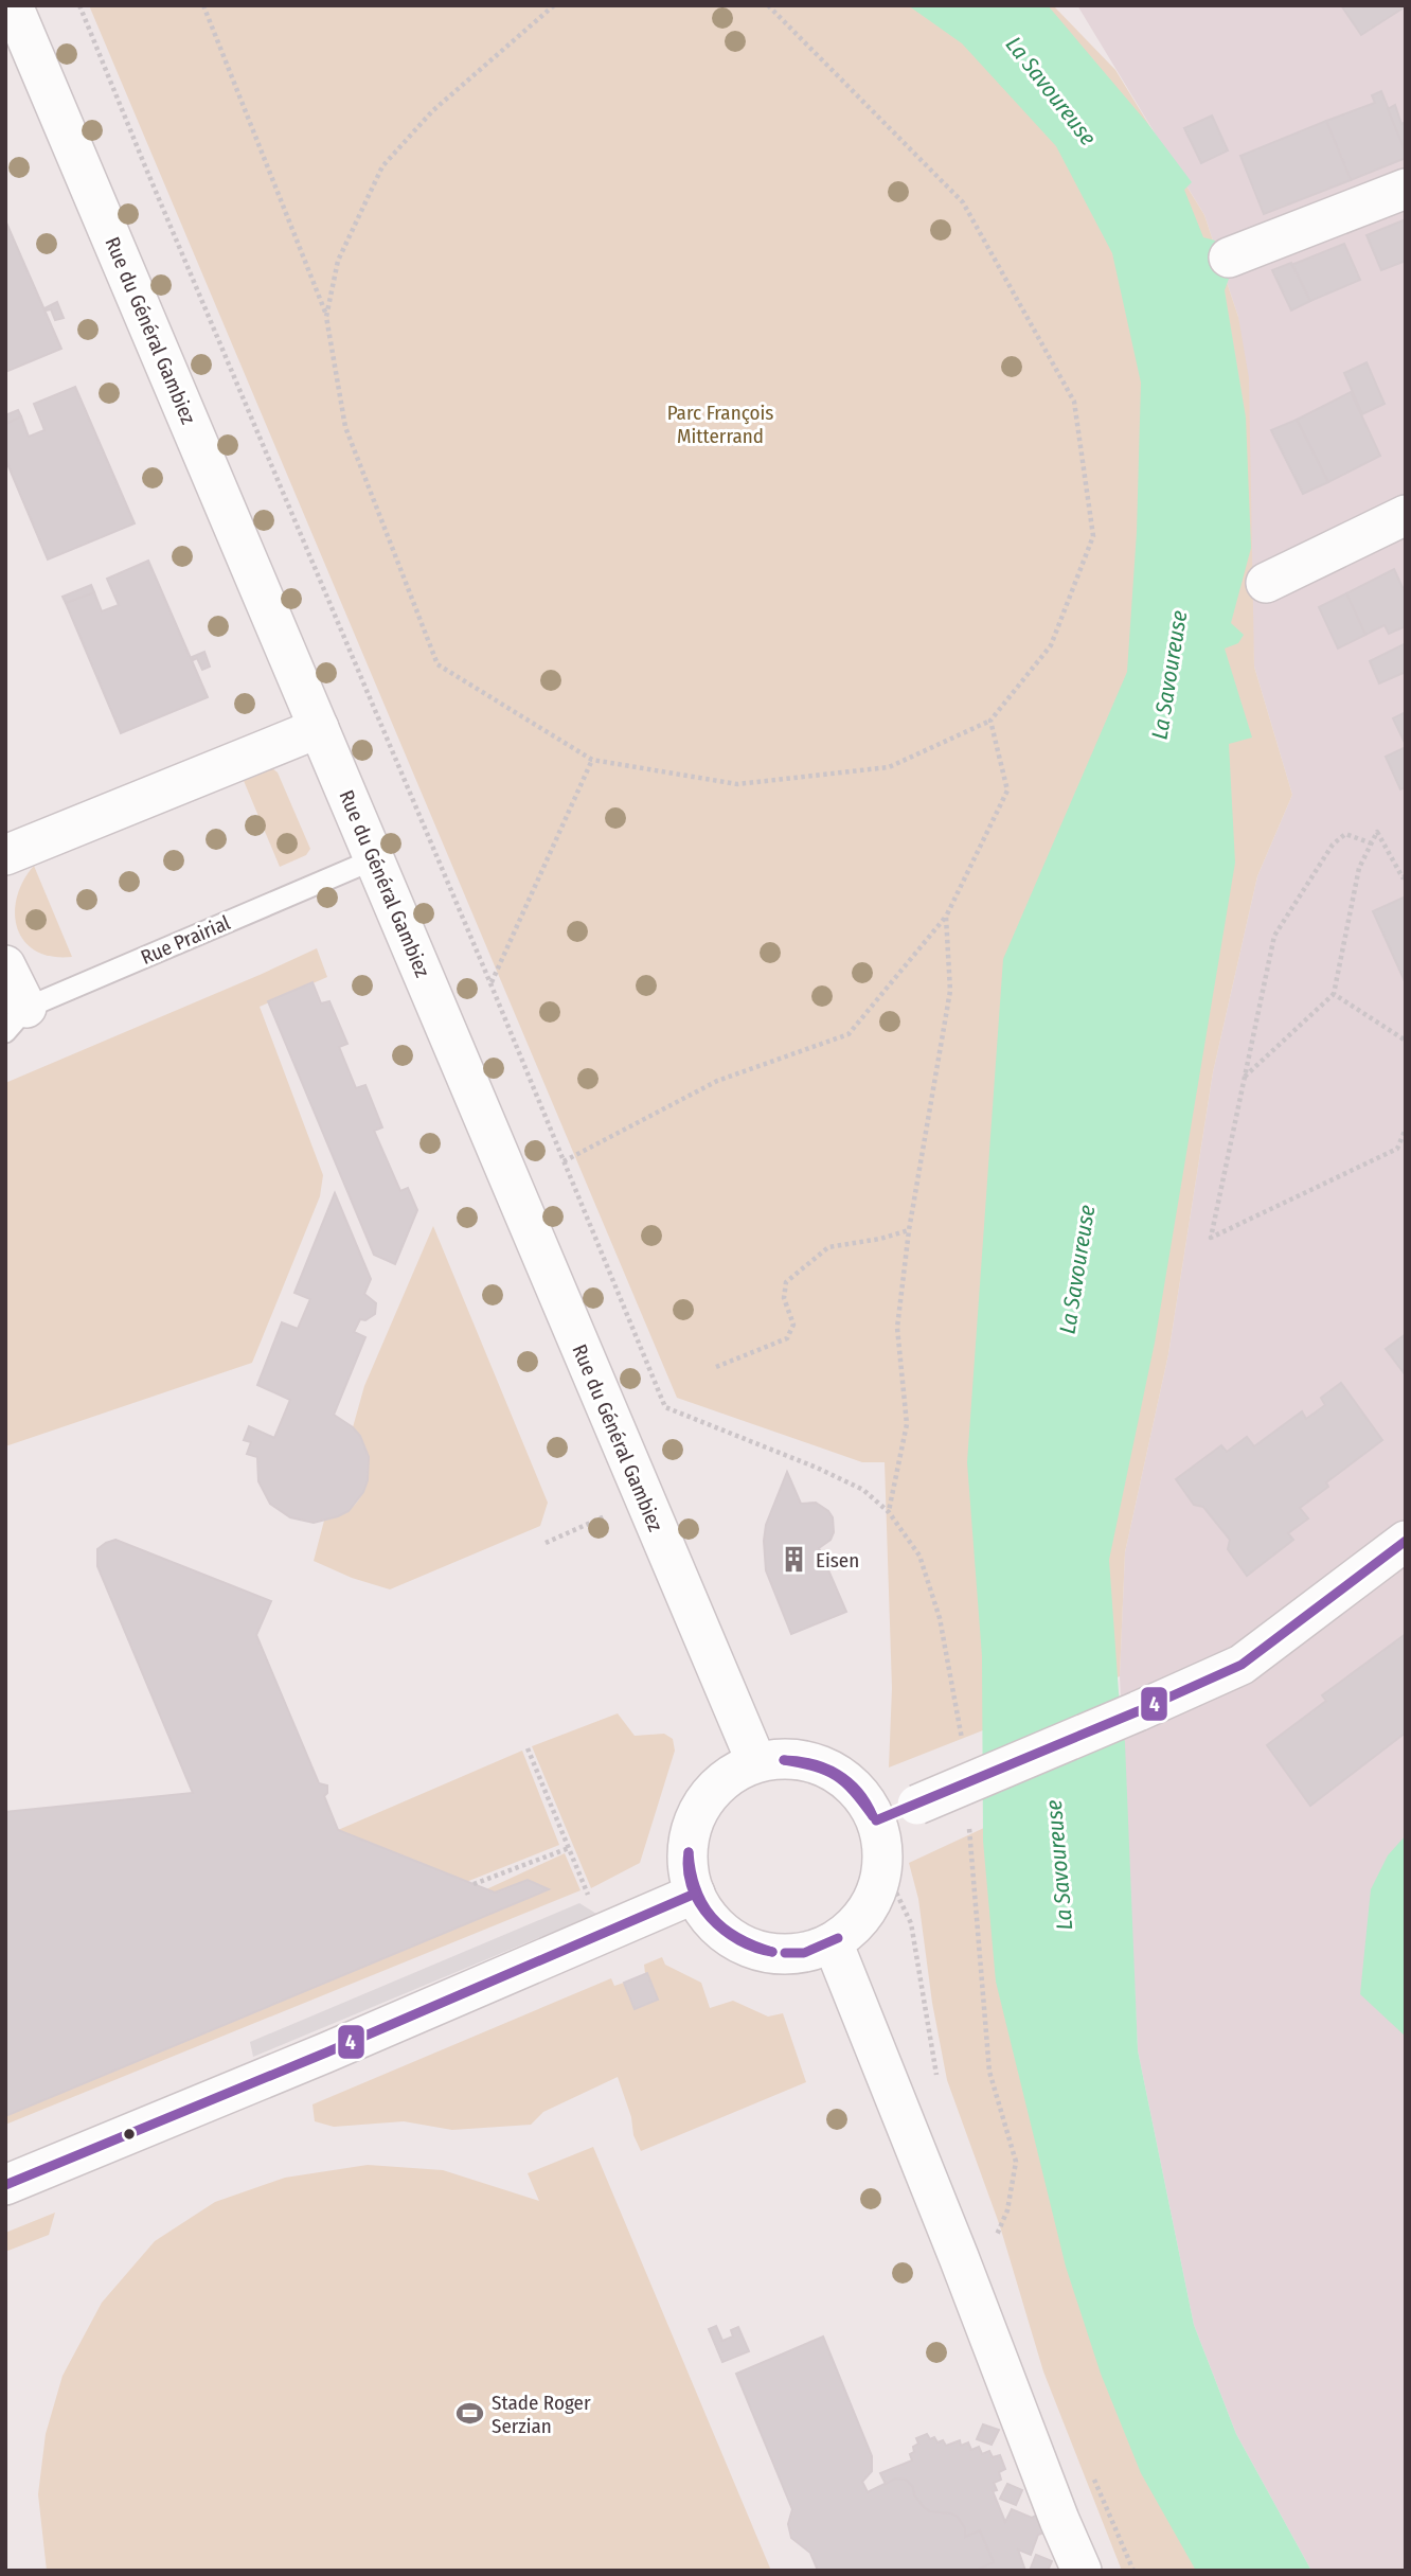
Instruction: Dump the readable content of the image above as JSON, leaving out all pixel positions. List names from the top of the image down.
{
  "streets": {
    "street": ["Rue du Général Gambiez"],
    "lane": ["Rue Prairial"]
  },
  "crossings": [
    ["Rue du Général Gambiez", "Rue Prairial"]
  ],
  "water": ["La Savoureuse"],
  "parks": ["Parc François Mitterrand"],
  "places": {
    "building": ["Eisen"],
    "sports": ["Stade Roger Serzian"]
  },
  "lines": ["transit line 4"]
}
